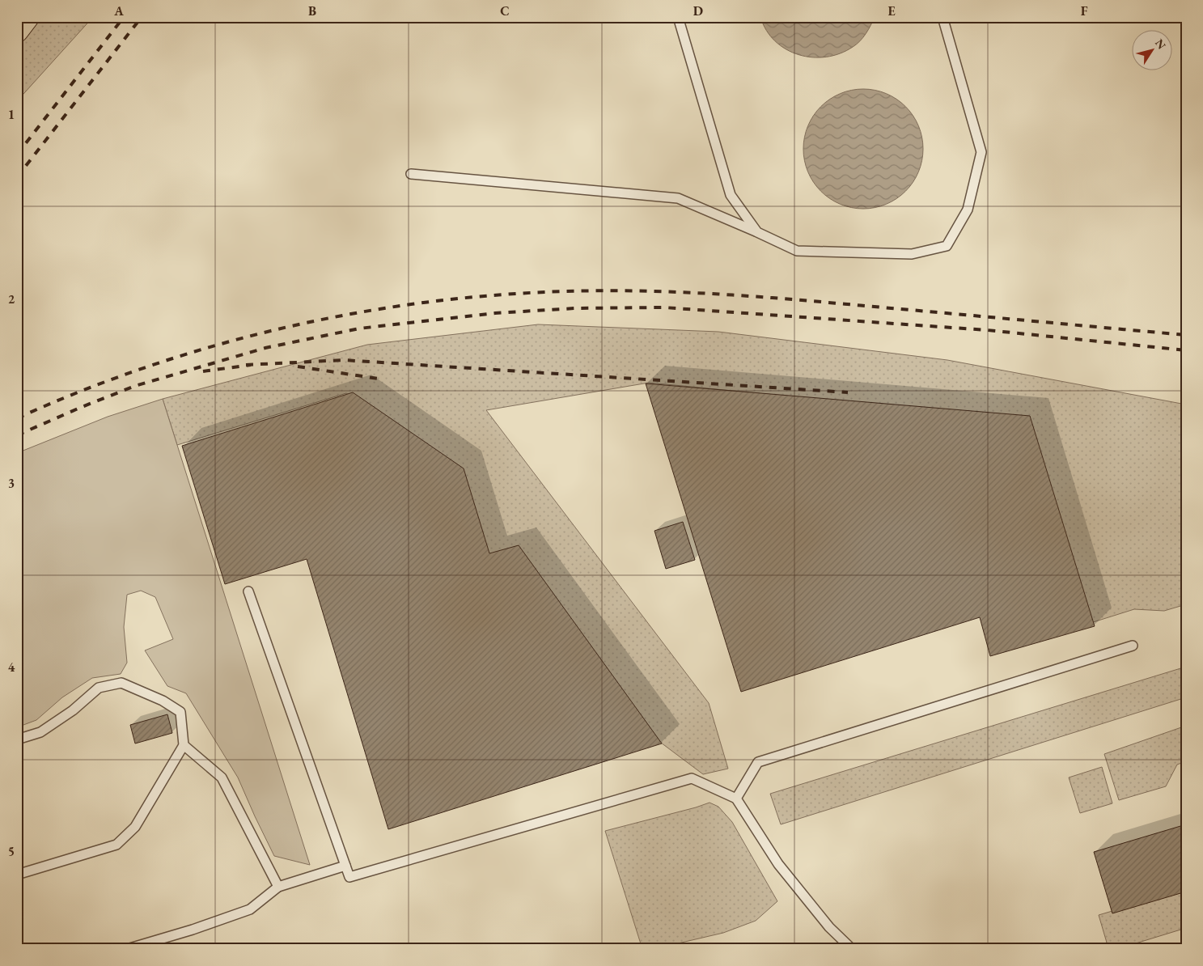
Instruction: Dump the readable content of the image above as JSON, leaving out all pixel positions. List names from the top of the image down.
{
  "north": "top right",
  "grid": {
    "columns": [
      "A",
      "B",
      "C",
      "D",
      "E",
      "F"
    ],
    "rows": [
      "1",
      "2",
      "3",
      "4",
      "5"
    ]
  }
}
